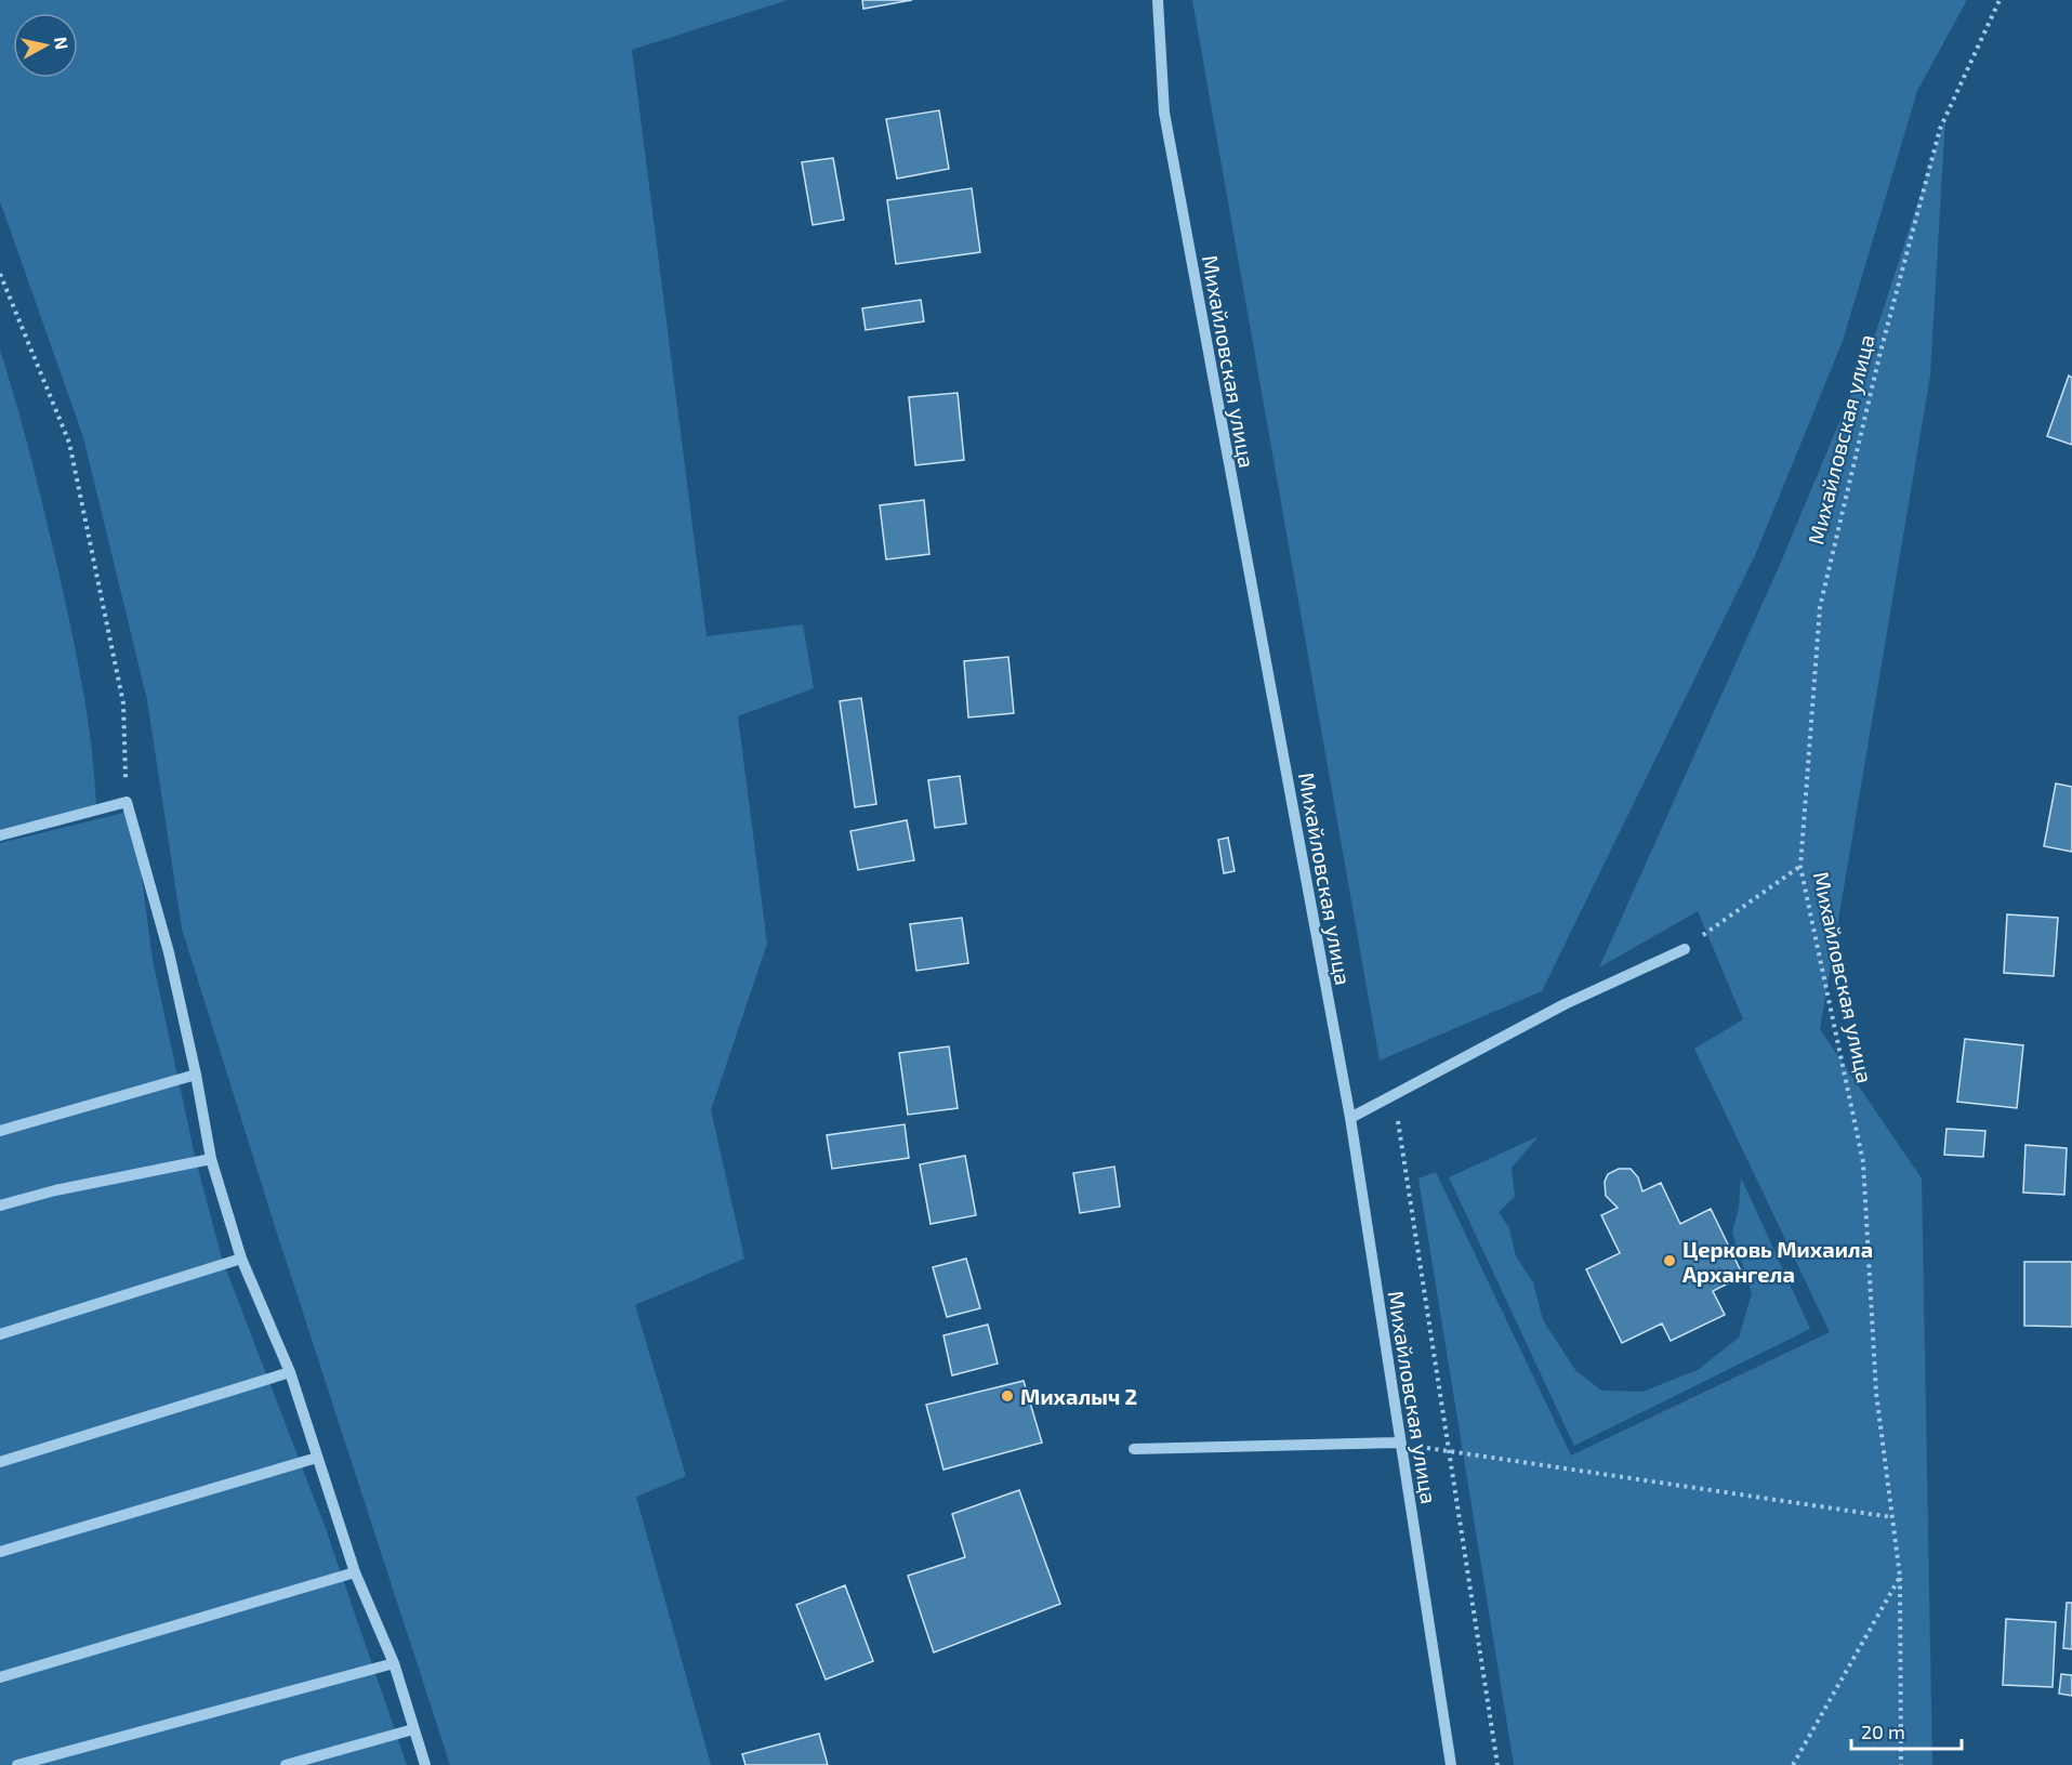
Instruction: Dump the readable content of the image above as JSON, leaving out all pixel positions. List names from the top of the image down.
{
  "streets": {
    "street": ["Михайловская улица"]
  },
  "places": ["Церковь Михаила Архангела", "Михалыч 2"],
  "scale_bar": "20 m",
  "north": "right"
}
